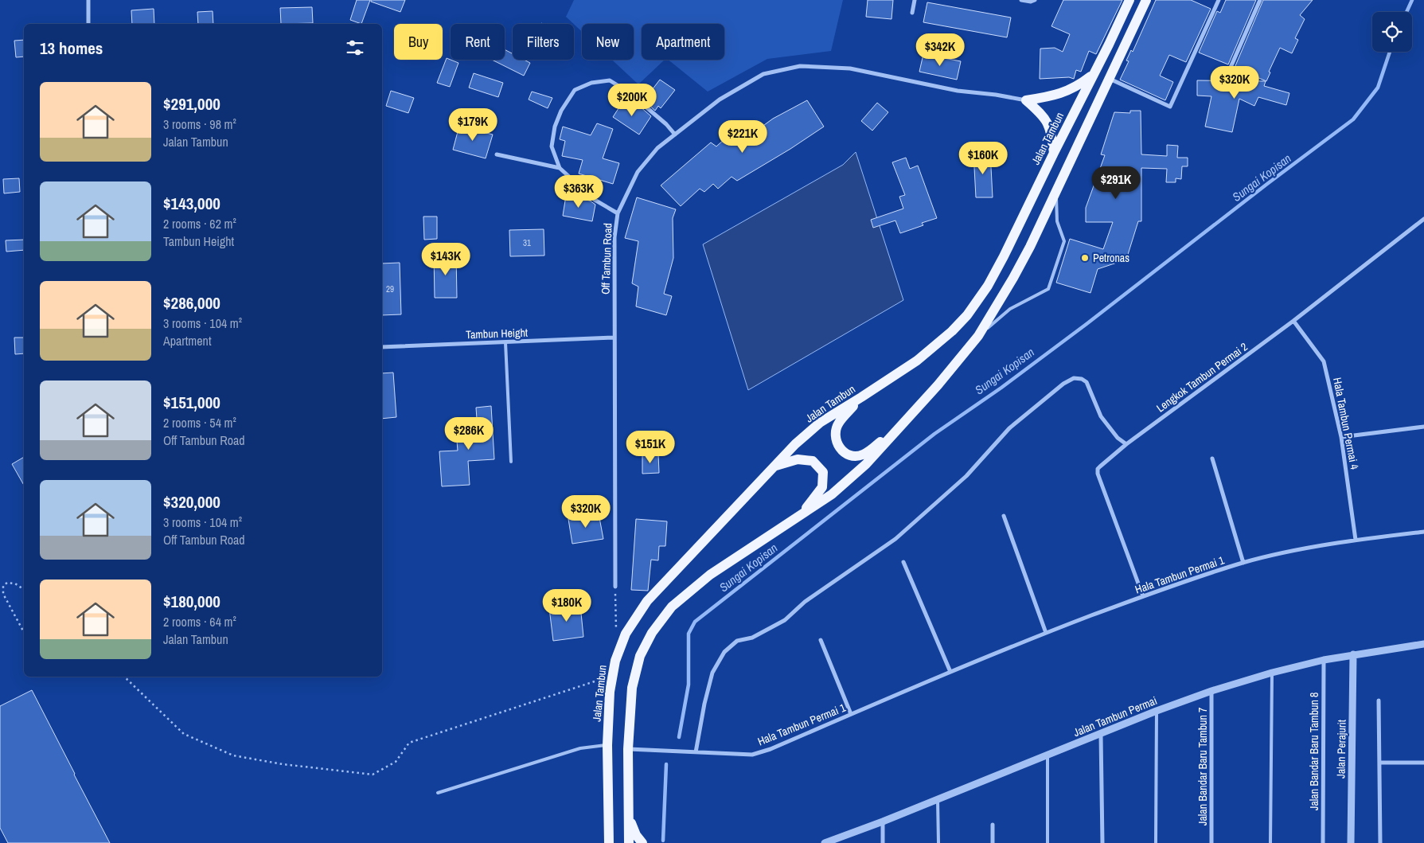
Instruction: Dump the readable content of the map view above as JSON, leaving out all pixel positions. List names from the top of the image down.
{
  "streets": {
    "main road": ["Jalan Tambun"],
    "street": [
      "Off Tambun Road",
      "Tambun Height",
      "Lengkok Tambun Permai 2",
      "Hala Tambun Permai 4",
      "Hala Tambun Permai 1",
      "Jalan Tambun Permai",
      "Jalan Perajurit",
      "Jalan Bandar Baru Tambun 8",
      "Jalan Bandar Baru Tambun 7"
    ]
  },
  "crossings": [
    ["Off Tambun Road", "Tambun Height"],
    ["Lengkok Tambun Permai 2", "Hala Tambun Permai 4"],
    ["Lengkok Tambun Permai 2", "Hala Tambun Permai 1"],
    ["Hala Tambun Permai 4", "Hala Tambun Permai 1"],
    ["Jalan Tambun Permai", "Jalan Perajurit"],
    ["Jalan Tambun Permai", "Jalan Bandar Baru Tambun 8"],
    ["Jalan Tambun Permai", "Jalan Bandar Baru Tambun 7"]
  ],
  "water": ["Sungai Kopisan"],
  "places": ["Petronas"],
  "house_numbers": ["31", "29"],
  "page": {
    "chip": [
      "Buy",
      "Rent",
      "Filters",
      "New",
      "Apartment"
    ],
    "heading": "13 homes",
    "price": [
      "$342K",
      "$320K",
      "$200K",
      "$179K",
      "$221K",
      "$160K",
      "$291K",
      "$363K",
      "$143K",
      "$286K",
      "$151K",
      "$320K",
      "$180K"
    ],
    "list": [
      {
        "name": "$291,000",
        "note": "3 rooms · 98 m² · Jalan Tambun"
      },
      {
        "name": "$143,000",
        "note": "2 rooms · 62 m² · Tambun Height"
      },
      {
        "name": "$286,000",
        "note": "3 rooms · 104 m² · Apartment"
      },
      {
        "name": "$151,000",
        "note": "2 rooms · 54 m² · Off Tambun Road"
      },
      {
        "name": "$320,000",
        "note": "3 rooms · 104 m² · Off Tambun Road"
      },
      {
        "name": "$180,000",
        "note": "2 rooms · 64 m² · Jalan Tambun"
      }
    ]
  }
}
